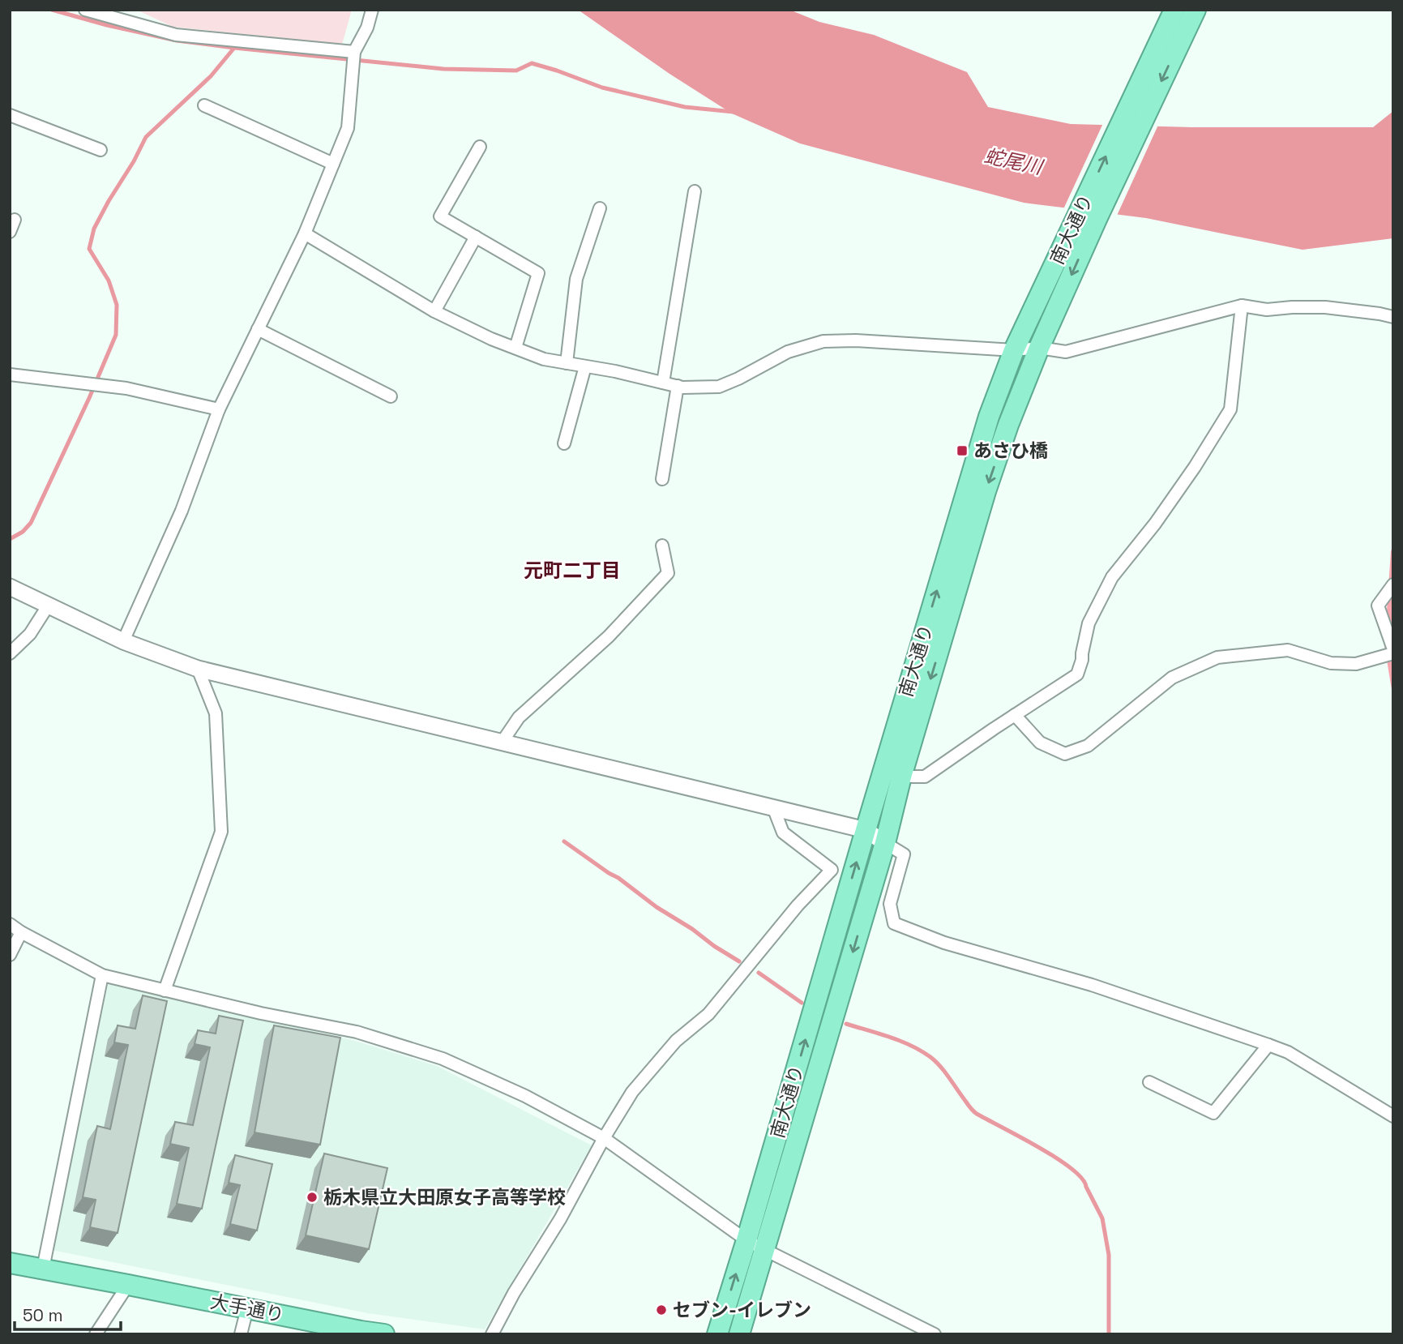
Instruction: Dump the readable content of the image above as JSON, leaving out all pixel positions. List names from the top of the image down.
{
  "streets": {
    "highway": ["南大通り", "大手通り"]
  },
  "districts": ["元町二丁目"],
  "water": ["蛇尾川"],
  "places": {
    "transit": ["あさひ橋"],
    "other": ["栃木県立大田原女子高等学校", "セブン-イレブン"]
  },
  "scale_bar": "50 m"
}
